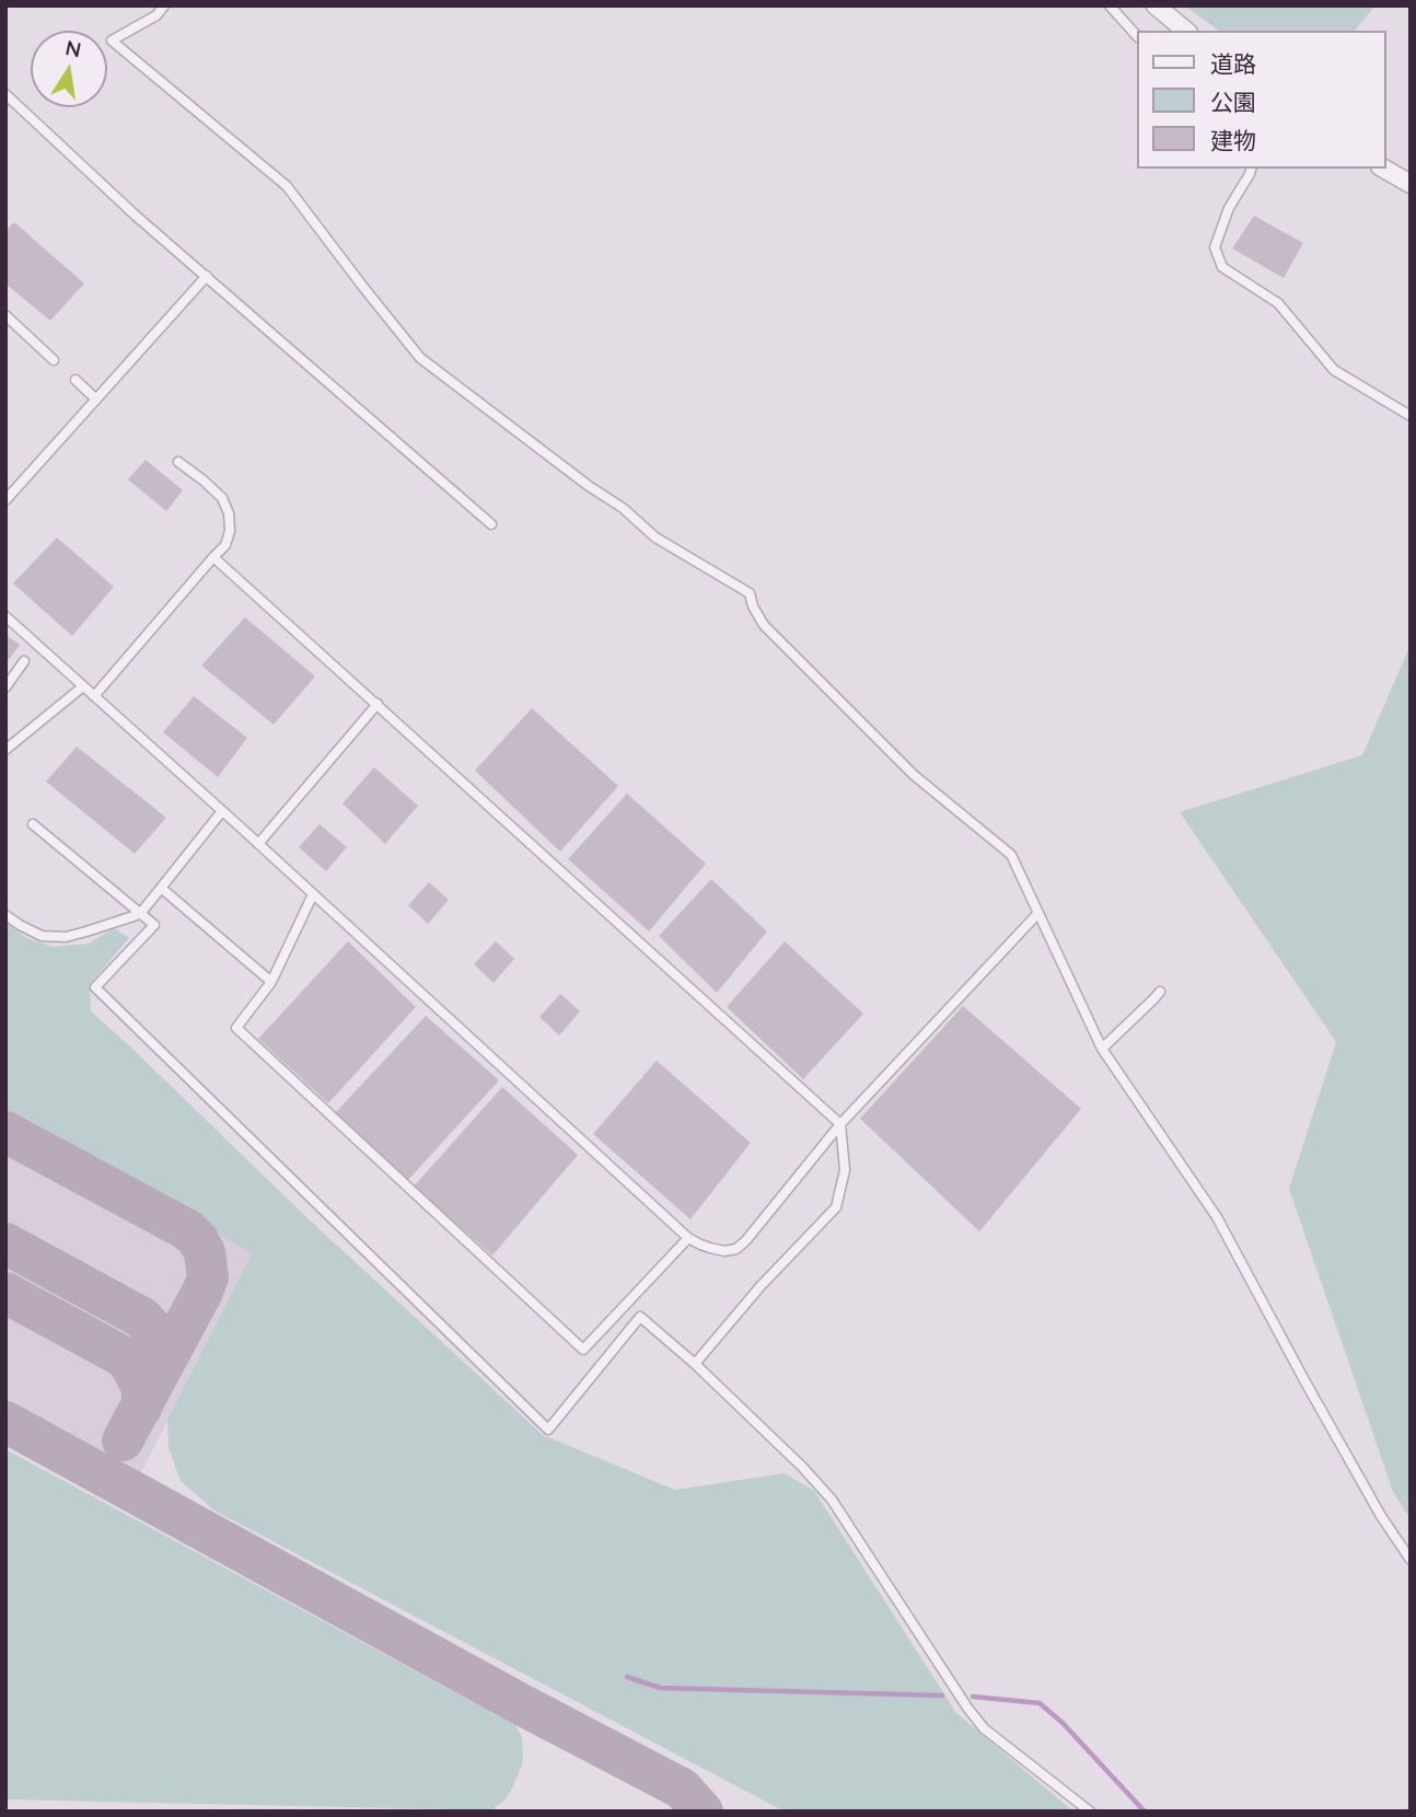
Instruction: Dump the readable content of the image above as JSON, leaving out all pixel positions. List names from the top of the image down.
{
  "legend": ["道路", "公園", "建物"],
  "north": "top"
}
